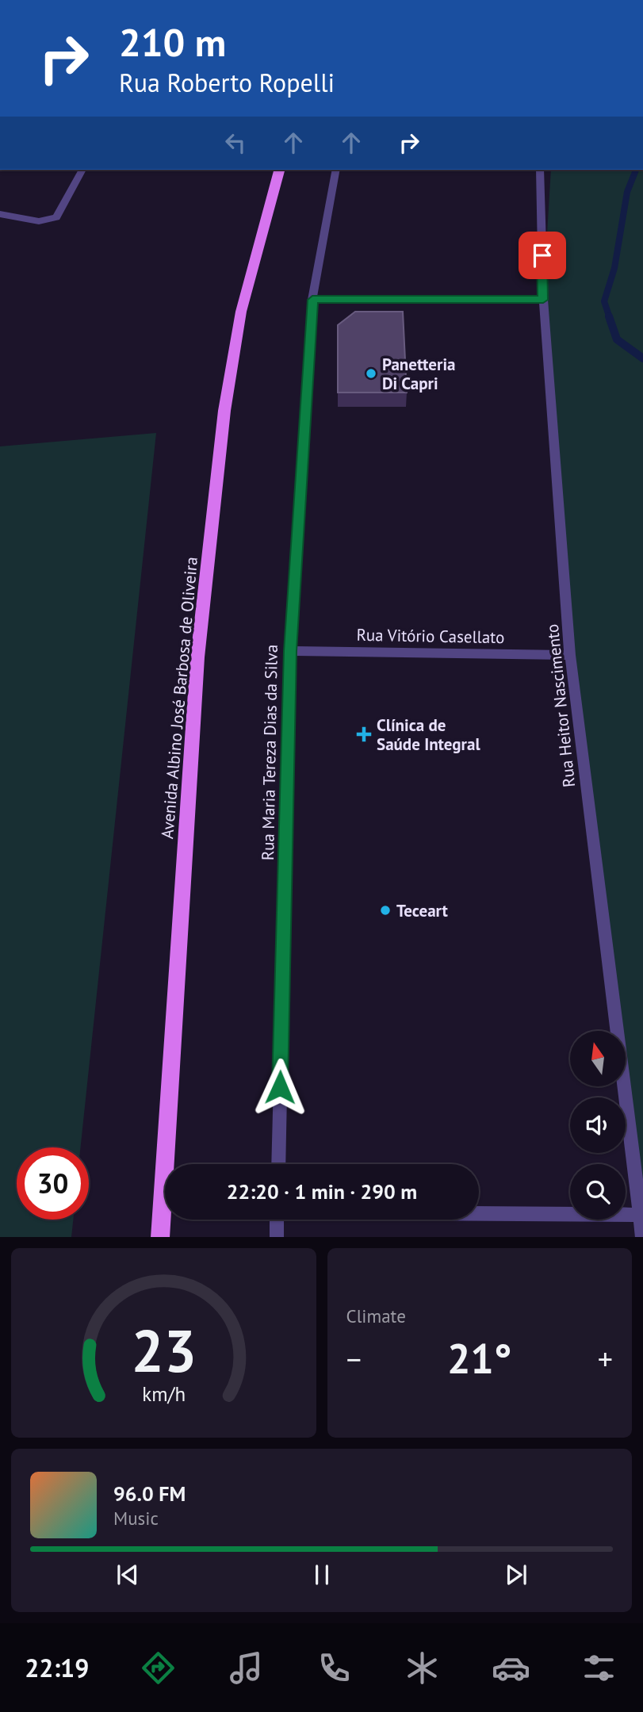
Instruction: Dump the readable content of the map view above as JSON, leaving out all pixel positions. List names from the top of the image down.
{
  "streets": {
    "main road": ["Avenida Albino José Barbosa de Oliveira"],
    "street": ["Rua Vitório Casellato", "Rua Heitor Nascimento", "Rua Maria Tereza Dias da Silva"]
  },
  "crossings": [
    ["Rua Vitório Casellato", "Rua Heitor Nascimento"],
    ["Rua Vitório Casellato", "Rua Maria Tereza Dias da Silva"]
  ],
  "places": {
    "other": ["Panetteria Di Capri", "Teceart"],
    "health": ["Clínica de Saúde Integral"]
  },
  "north": "top",
  "page": {
    "turn": ["210 m", "Rua Roberto Ropelli"],
    "limit": "30",
    "trip": "22:20 · 1 min · 290 m",
    "tile": "Climate",
    "heat": ["−", "21°", "+"],
    "song": ["96.0 FM", "Music"],
    "tabs": "22:19",
    "gauge": ["23", "km/h"]
  }
}
